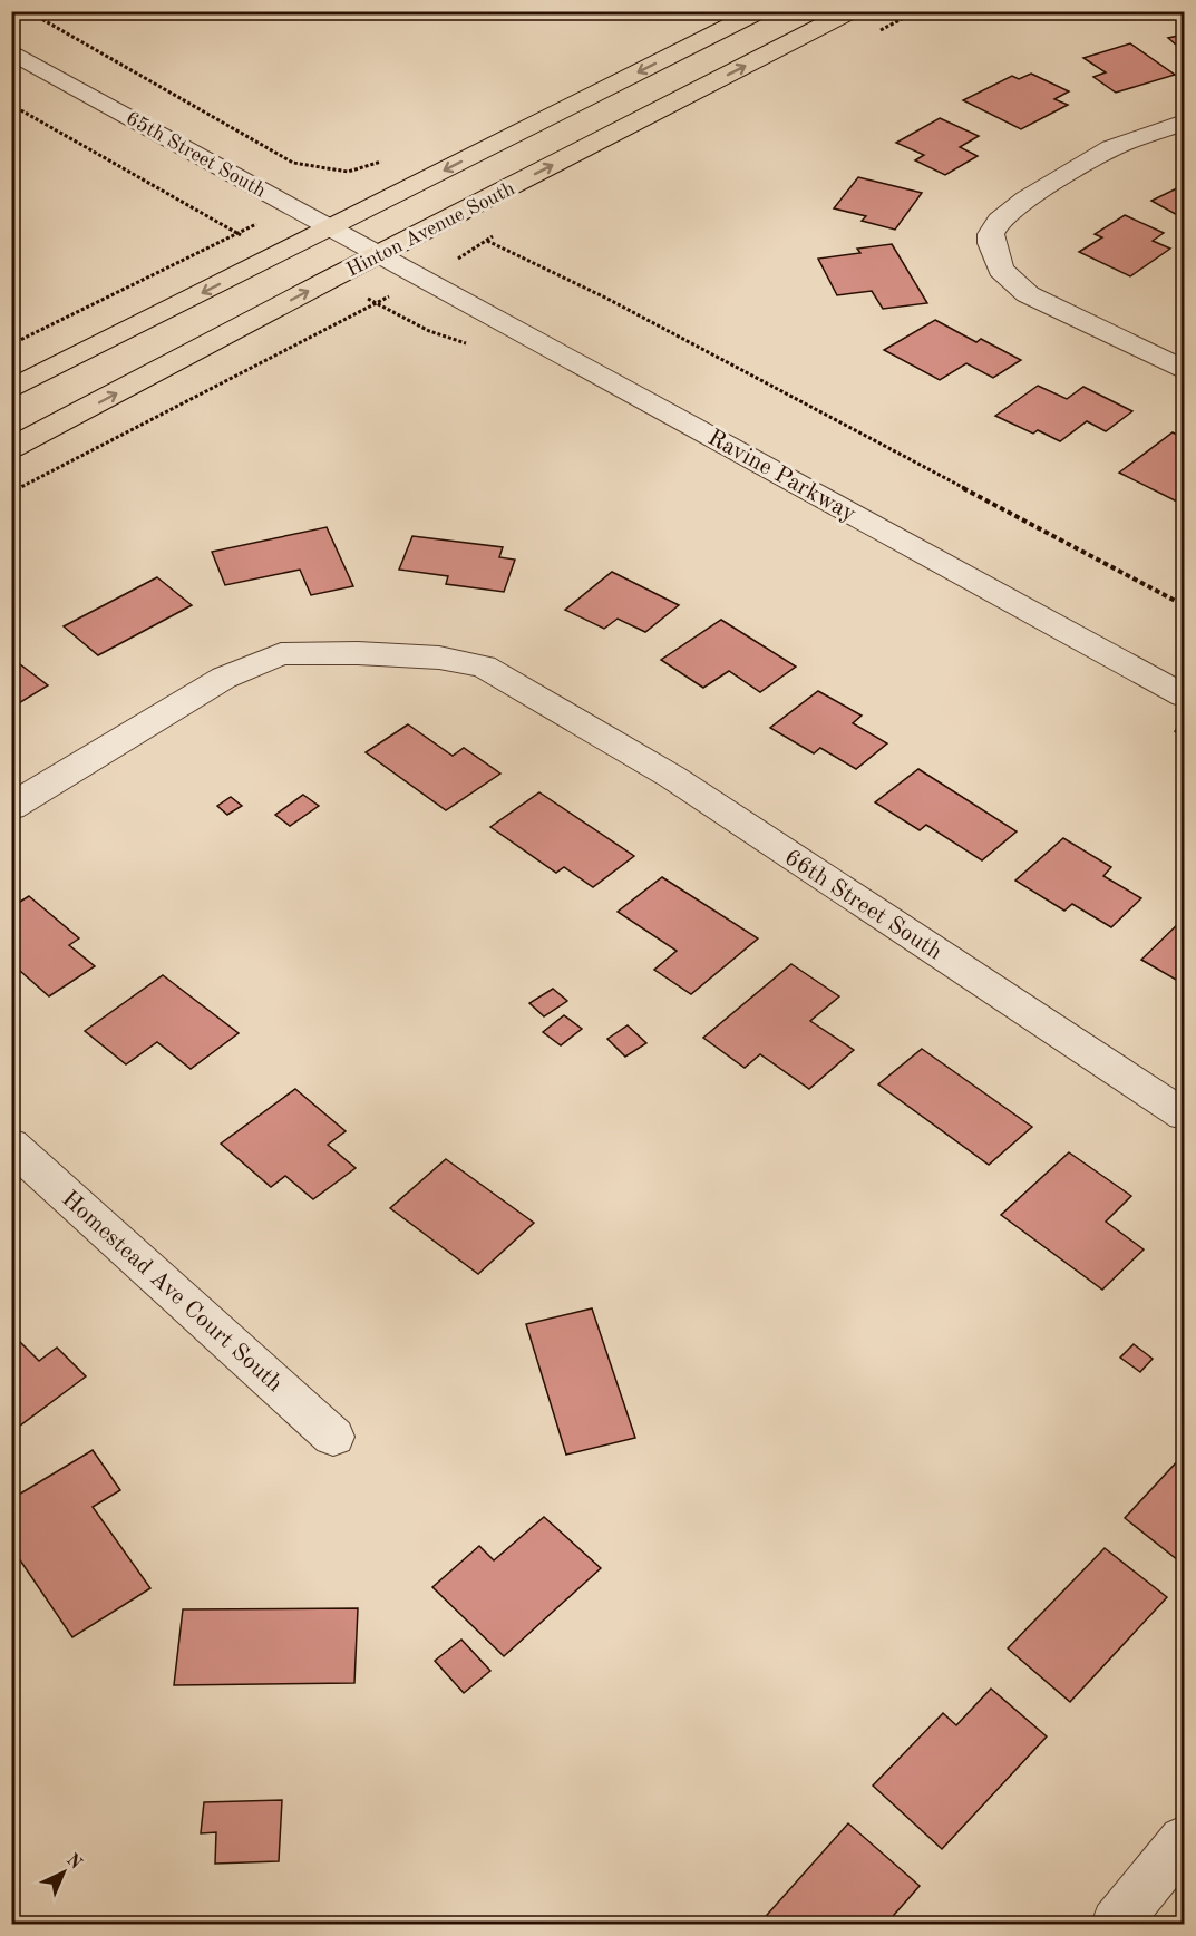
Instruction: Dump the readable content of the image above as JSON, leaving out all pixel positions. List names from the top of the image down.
{
  "streets": {
    "main road": ["Hinton Avenue South"],
    "street": [
      "65th Street South",
      "Ravine Parkway",
      "66th Street South",
      "Homestead Ave Court South"
    ]
  },
  "crossings": [
    ["65th Street South", "Hinton Avenue South"],
    ["65th Street South", "Ravine Parkway"],
    ["Hinton Avenue South", "Ravine Parkway"]
  ],
  "north": "top right"
}
